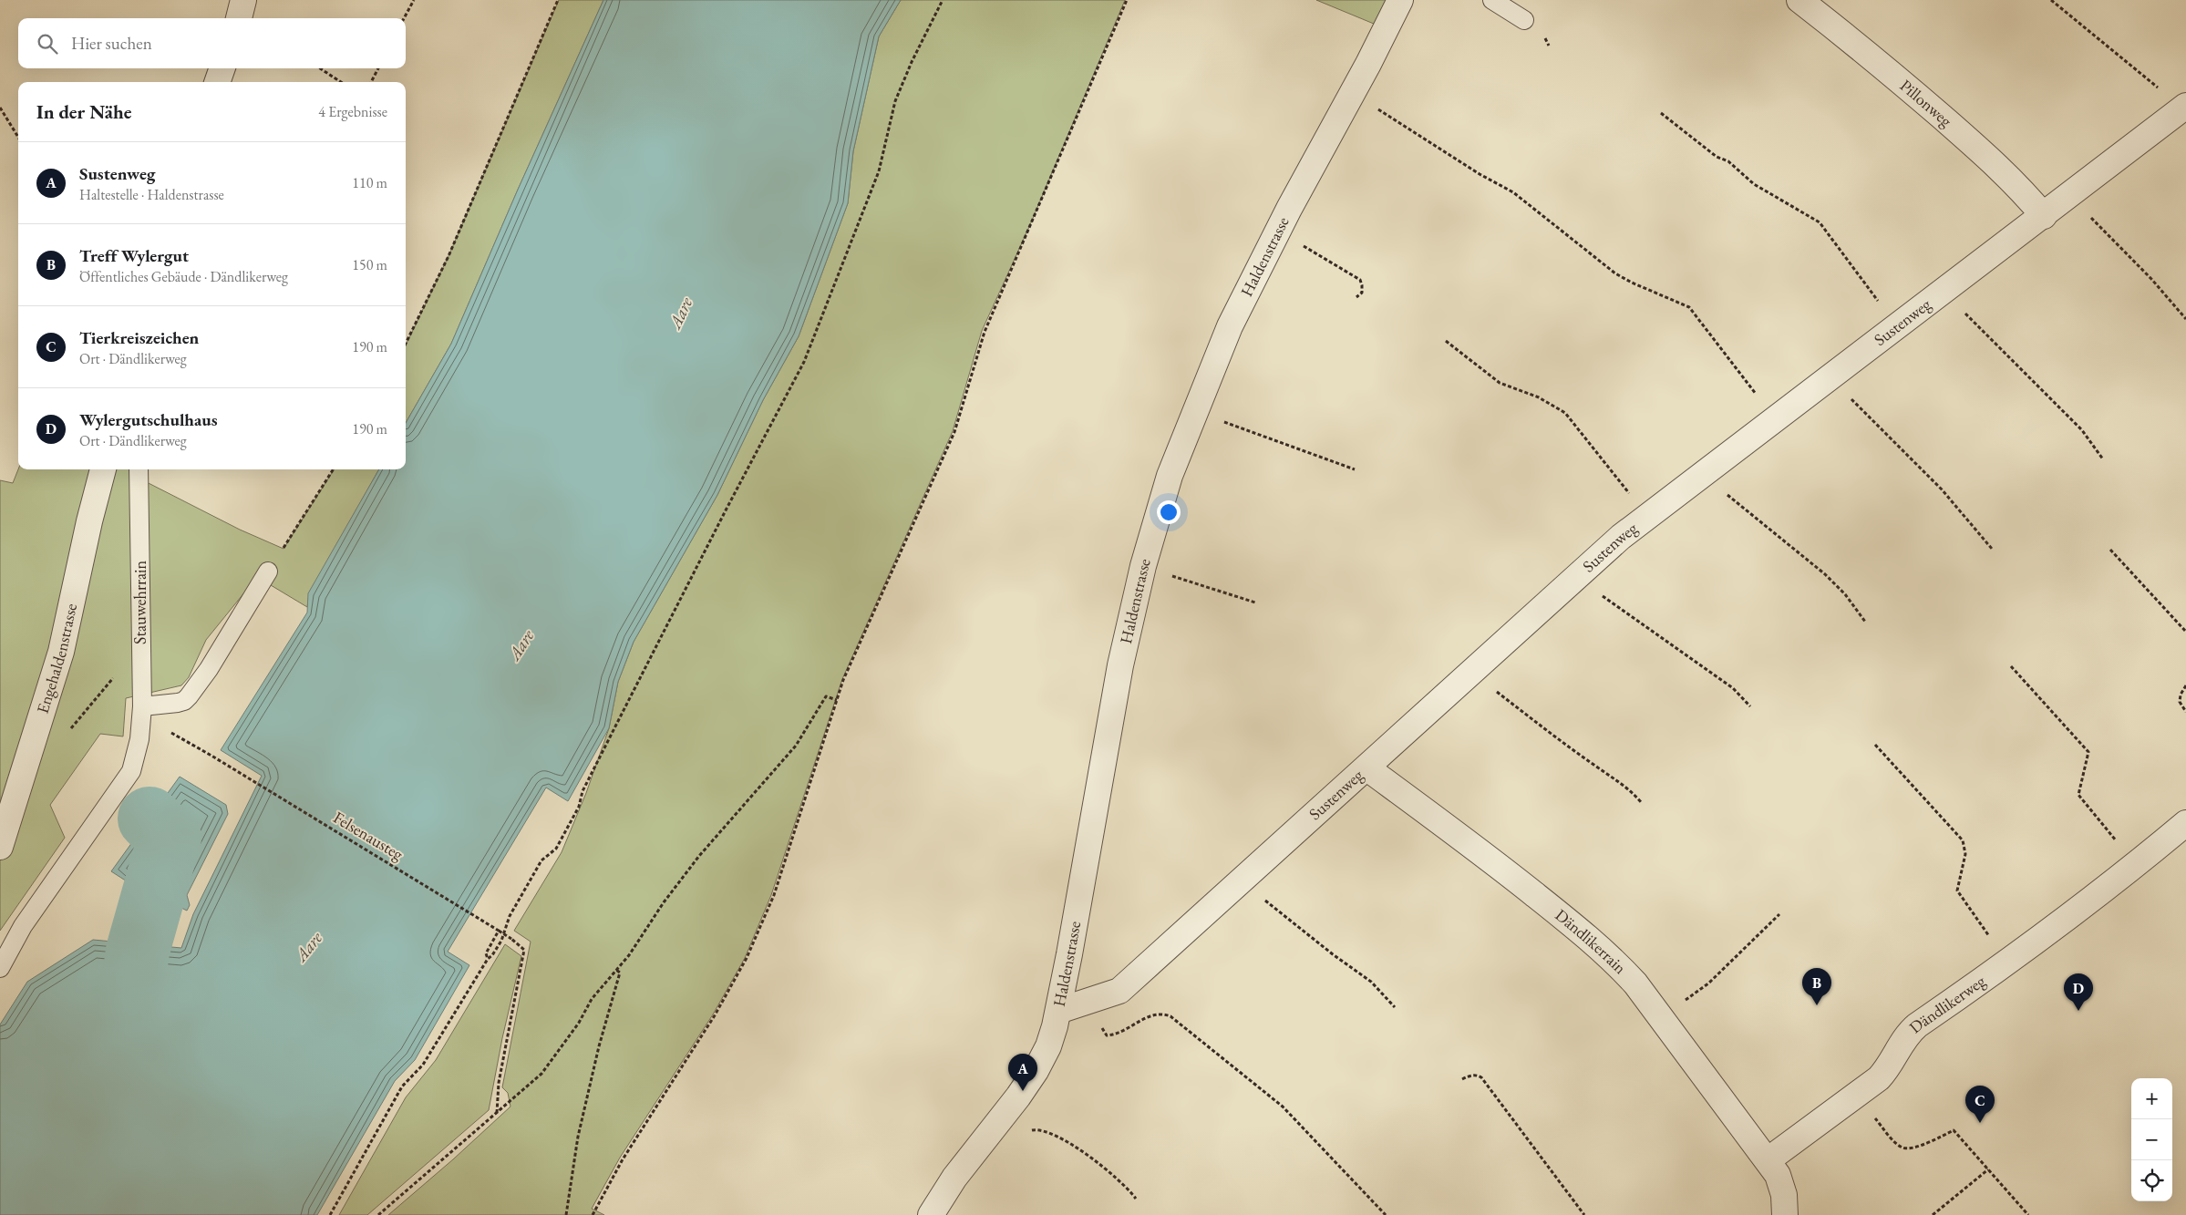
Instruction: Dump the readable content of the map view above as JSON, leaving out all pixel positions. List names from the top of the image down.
{
  "streets": {
    "street": [
      "Pillonweg",
      "Haldenstrasse",
      "Sustenweg",
      "Engehaldenstrasse",
      "Dändlikerrain",
      "Dändlikerweg"
    ],
    "lane": ["Stauwehrrain"],
    "path": ["Felsenausteg"]
  },
  "crossings": [
    ["Pillonweg", "Sustenweg"],
    ["Haldenstrasse", "Sustenweg"],
    ["Sustenweg", "Dändlikerrain"],
    ["Dändlikerrain", "Dändlikerweg"]
  ],
  "water": ["Aare"],
  "page": {
    "search": "Hier suchen",
    "heading": ["In der Nähe", "4 Ergebnisse"],
    "list": [
      {
        "mark": "A",
        "name": "Sustenweg",
        "note": "Haltestelle · Haldenstrasse",
        "value": "110 m"
      },
      {
        "mark": "B",
        "name": "Treff Wylergut",
        "note": "Öffentliches Gebäude · Dändlikerweg",
        "value": "150 m"
      },
      {
        "mark": "C",
        "name": "Tierkreiszeichen",
        "note": "Ort · Dändlikerweg",
        "value": "190 m"
      },
      {
        "mark": "D",
        "name": "Wylergutschulhaus",
        "note": "Ort · Dändlikerweg",
        "value": "190 m"
      }
    ],
    "pins": [
      "B",
      "D",
      "A",
      "C"
    ],
    "map_buttons": ["+", "−"]
  }
}
